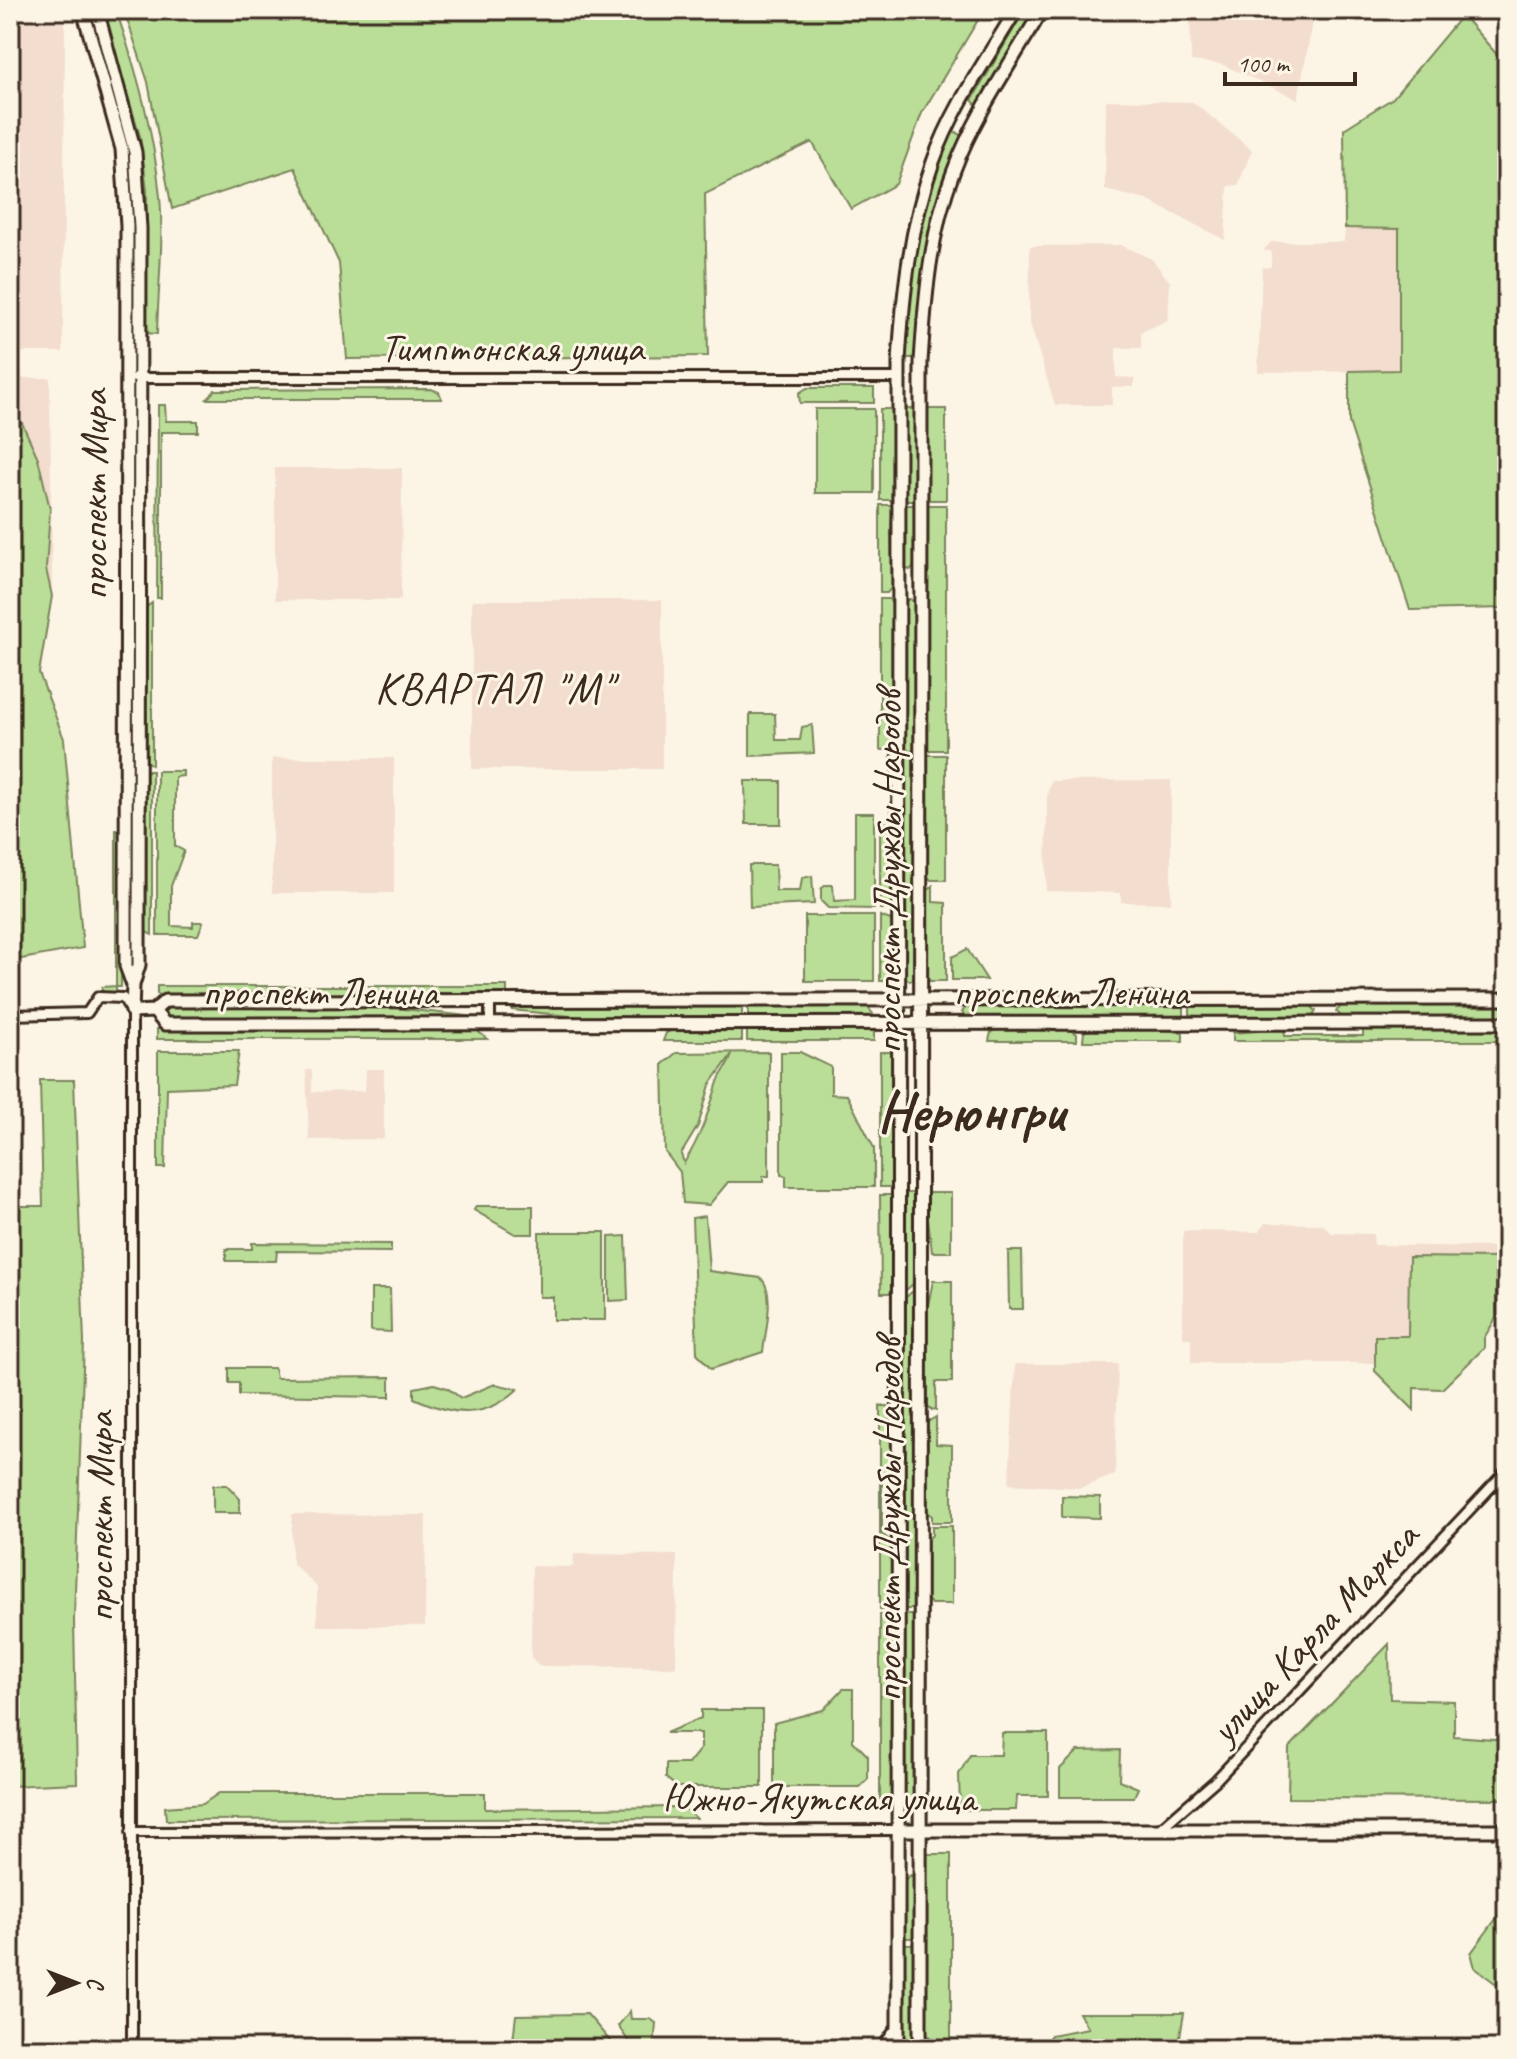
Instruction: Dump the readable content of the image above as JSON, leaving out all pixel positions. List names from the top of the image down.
{
  "streets": {
    "street": [
      "Тимптонская улица",
      "проспект Мира",
      "проспект Дружбы Народов",
      "проспект Ленина",
      "улица Карла Маркса",
      "Южно-Якутская улица"
    ]
  },
  "crossings": [
    ["Тимптонская улица", "проспект Мира"],
    ["Тимптонская улица", "проспект Дружбы Народов"],
    ["проспект Мира", "проспект Ленина"],
    ["проспект Мира", "Южно-Якутская улица"],
    ["проспект Дружбы Народов", "проспект Ленина"],
    ["проспект Дружбы Народов", "Южно-Якутская улица"],
    ["улица Карла Маркса", "Южно-Якутская улица"]
  ],
  "districts": ["КВАРТАЛ \"М\"", "Нерюнгри"],
  "scale_bar": "100 m",
  "north": "right"
}
